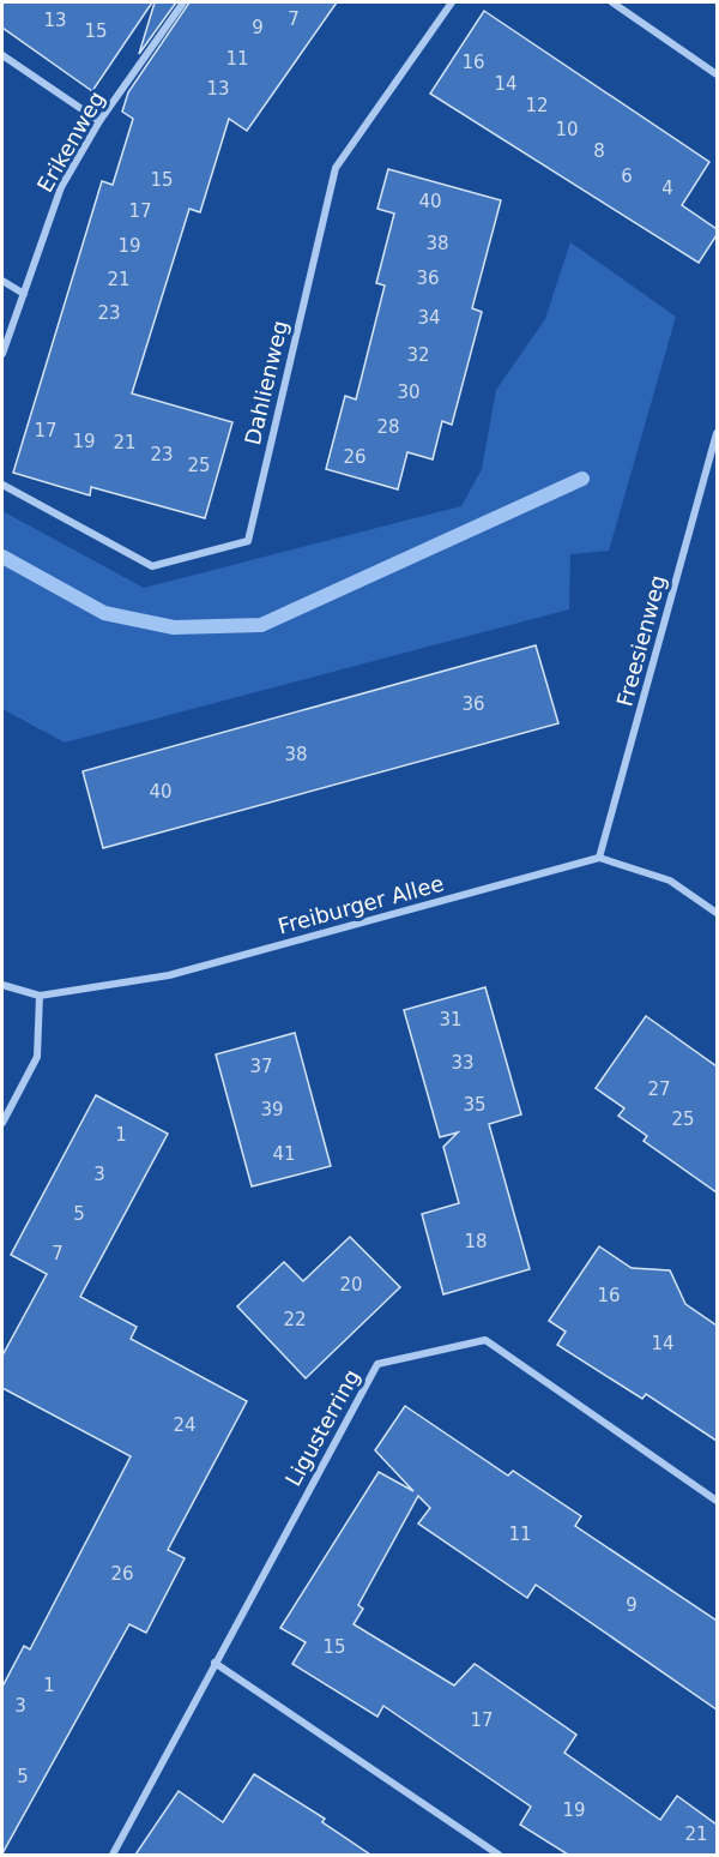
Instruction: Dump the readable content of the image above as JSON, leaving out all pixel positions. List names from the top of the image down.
{
  "streets": {
    "street": [
      "Erikenweg",
      "Dahlienweg",
      "Freesienweg",
      "Freiburger Allee",
      "Ligusterring"
    ]
  },
  "crossings": [
    ["Freesienweg", "Freiburger Allee"]
  ],
  "house_numbers": [
    "7",
    "13",
    "9",
    "15",
    "11",
    "16",
    "14",
    "13",
    "12",
    "10",
    "8",
    "6",
    "15",
    "4",
    "40",
    "17",
    "38",
    "19",
    "36",
    "21",
    "23",
    "34",
    "32",
    "30",
    "28",
    "17",
    "19",
    "21",
    "23",
    "26",
    "25",
    "36",
    "38",
    "40",
    "31",
    "33",
    "37",
    "27",
    "35",
    "39",
    "25",
    "1",
    "41",
    "3",
    "5",
    "18",
    "7",
    "20",
    "16",
    "22",
    "14",
    "24",
    "11",
    "26",
    "9",
    "15",
    "1",
    "3",
    "17",
    "5",
    "19",
    "21"
  ]
}
